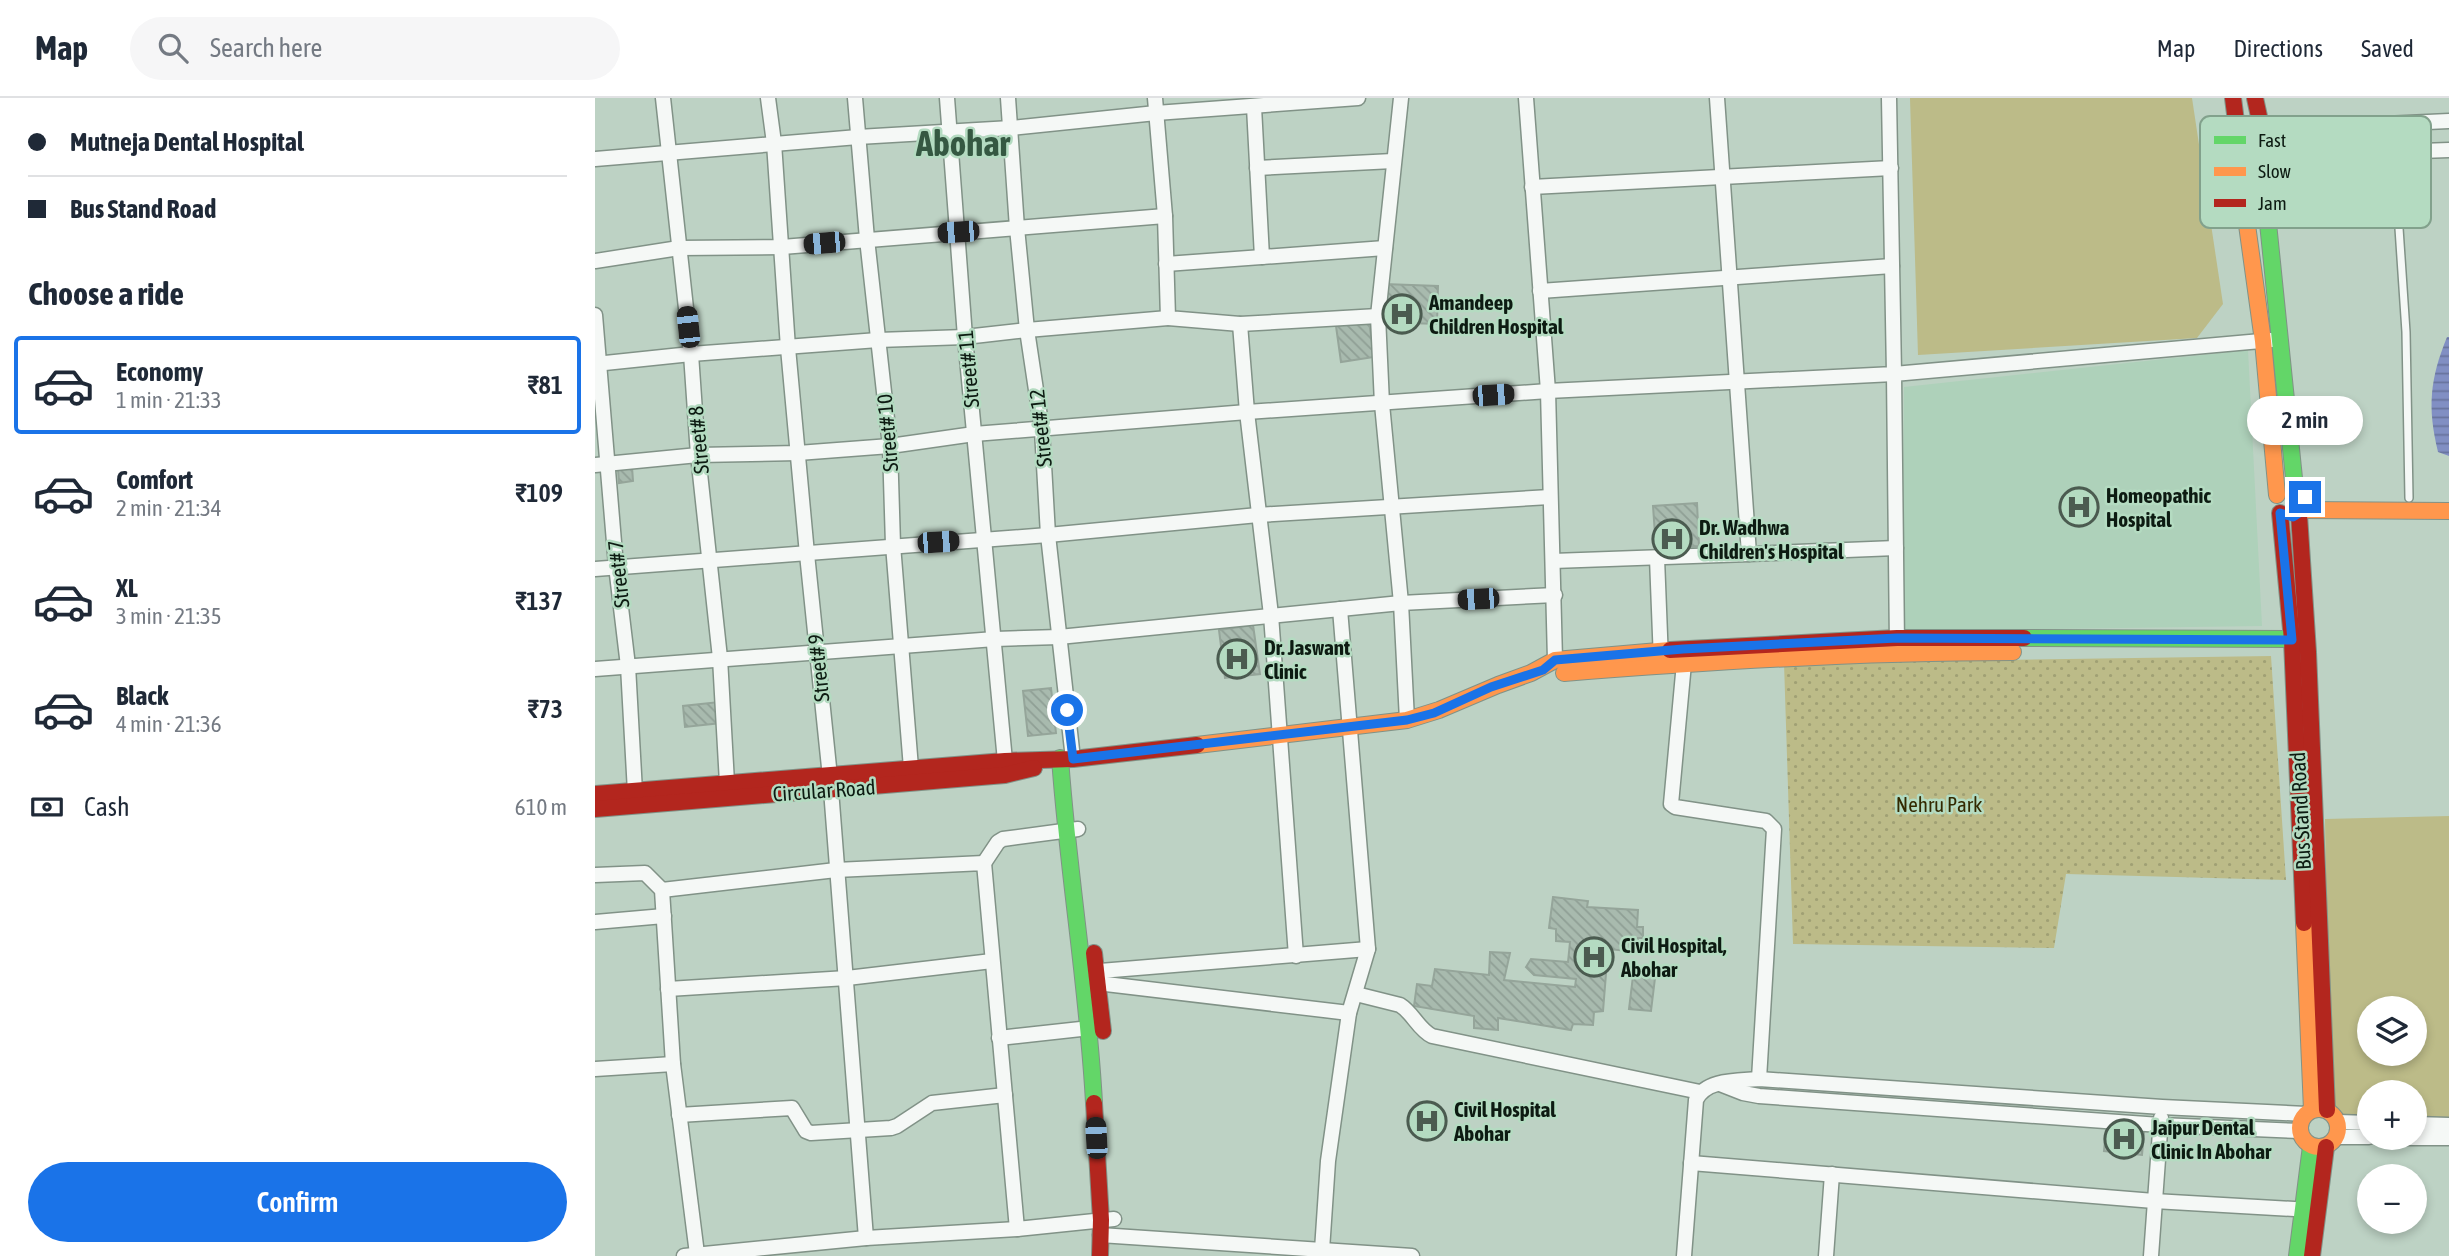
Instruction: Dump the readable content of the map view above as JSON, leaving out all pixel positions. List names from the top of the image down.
{
  "streets": {
    "main road": ["Circular Road", "Bus Stand Road"],
    "street": [
      "Street# 11",
      "Street# 12",
      "Street# 10",
      "Street# 8",
      "Street# 7",
      "Street# 9"
    ]
  },
  "crossings": [
    ["Street# 11", "Circular Road"],
    ["Street# 12", "Circular Road"],
    ["Street# 10", "Circular Road"],
    ["Street# 8", "Circular Road"],
    ["Street# 7", "Circular Road"],
    ["Street# 9", "Circular Road"],
    ["Circular Road", "Bus Stand Road"]
  ],
  "districts": ["Abohar"],
  "parks": ["Nehru Park"],
  "places": {
    "hospital": [
      "Amandeep Children Hospital",
      "Homeopathic Hospital",
      "Dr. Wadhwa Children's Hospital",
      "Dr. Jaswant Clinic",
      "Civil Hospital, Abohar",
      "Civil Hospital Abohar",
      "Jaipur Dental Clinic In Abohar"
    ]
  },
  "legend": ["Fast", "Slow", "Jam"],
  "page": {
    "header": "Map",
    "search": "Search here",
    "nav": ["Map", "Directions", "Saved"],
    "banner": ["Mutneja Dental Hospital", "Bus Stand Road"],
    "heading": "Choose a ride",
    "list": [
      {
        "name": "Economy",
        "note": "1 min · 21:33",
        "value": "₹81"
      },
      {
        "name": "Comfort",
        "note": "2 min · 21:34",
        "value": "₹109"
      },
      {
        "name": "XL",
        "note": "3 min · 21:35",
        "value": "₹137"
      },
      {
        "name": "Black",
        "note": "4 min · 21:36",
        "value": "₹73"
      }
    ],
    "bubble": "2 min",
    "pay": ["Cash", "610 m"],
    "map_buttons": ["+", "−"],
    "buttons": "Confirm"
  }
}
